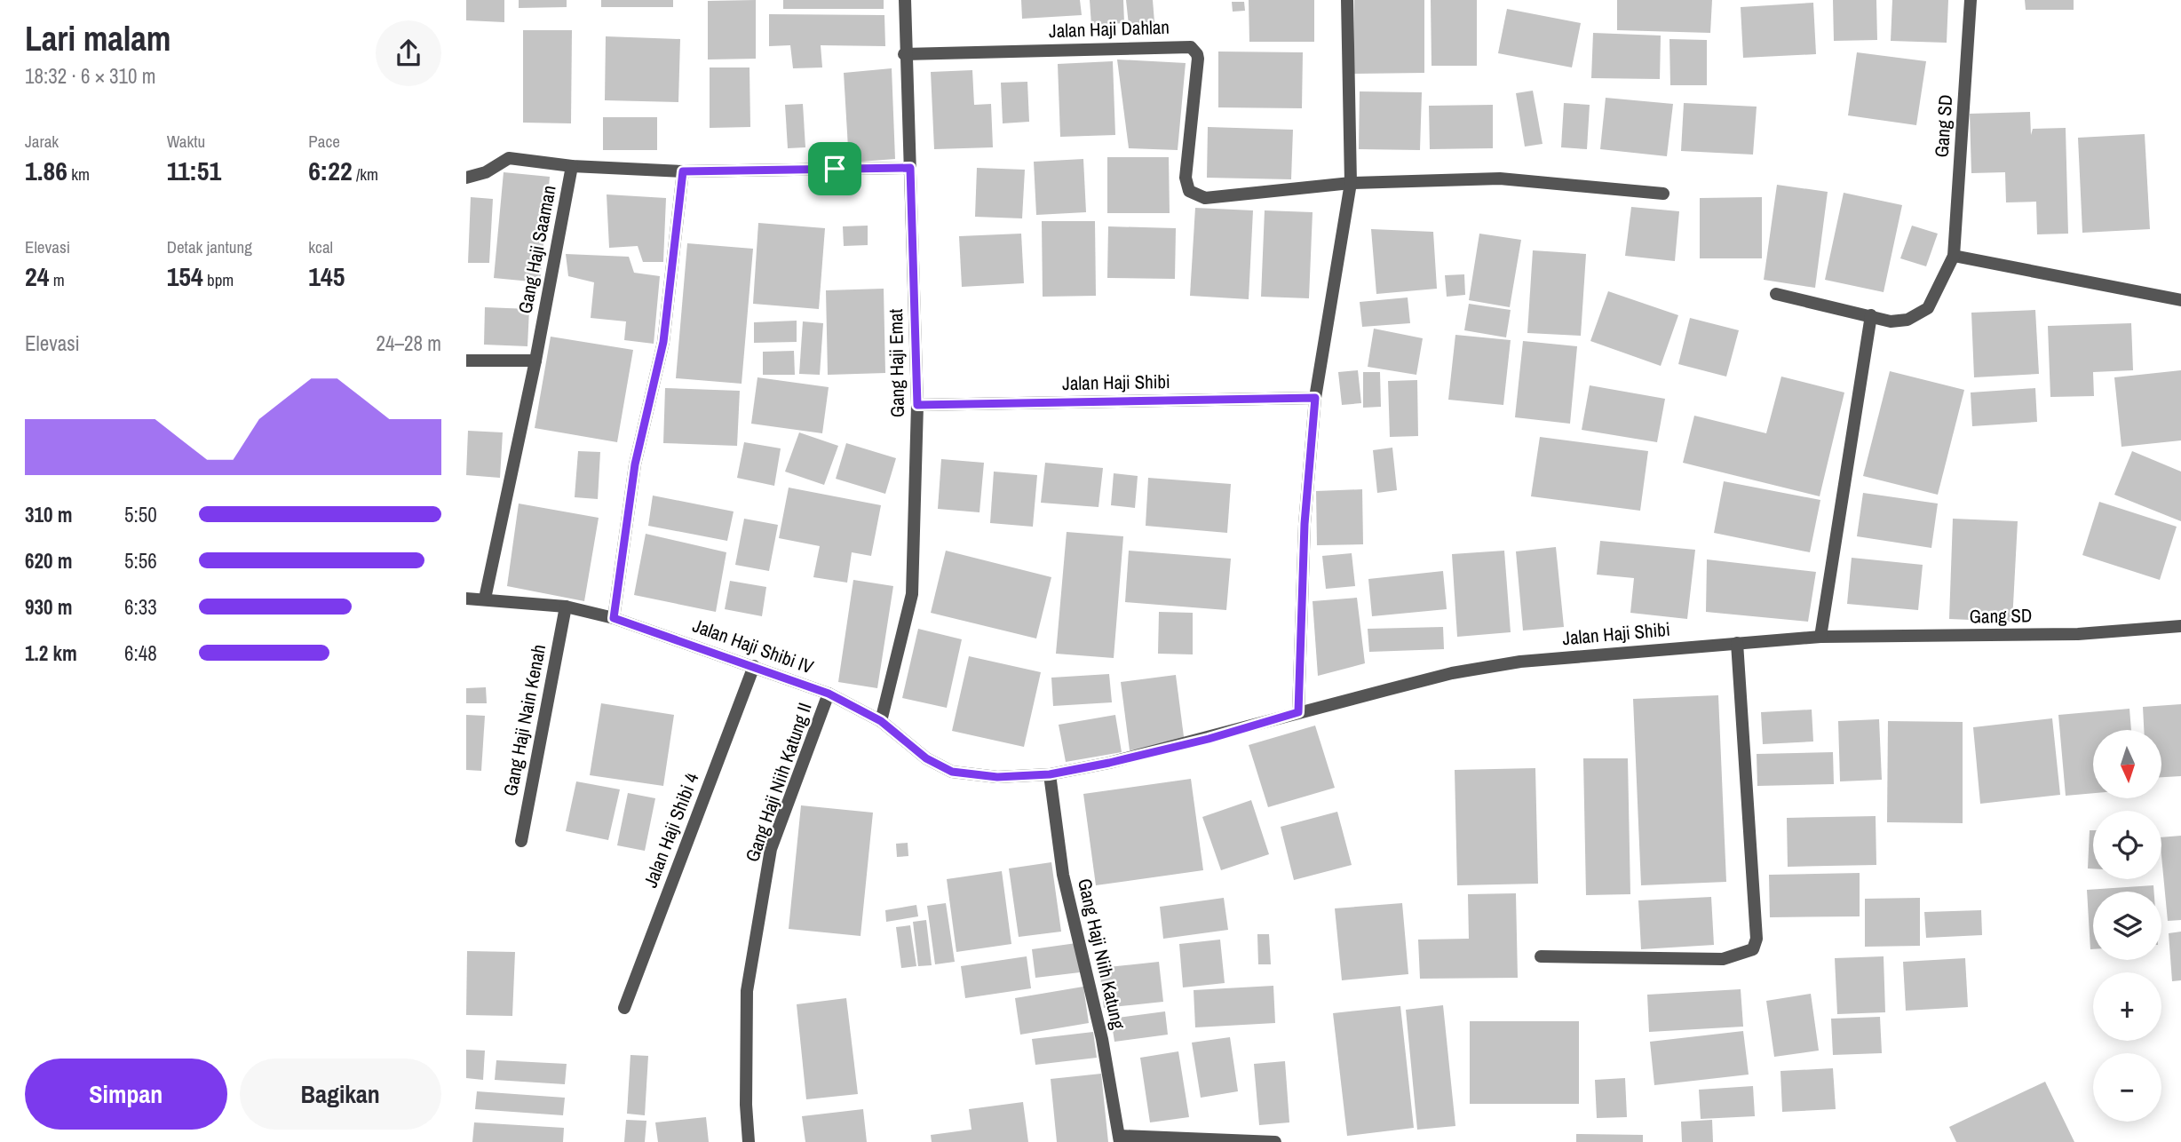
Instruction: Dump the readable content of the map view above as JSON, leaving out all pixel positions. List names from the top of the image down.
{
  "streets": {
    "street": [
      "Jalan Haji Dahlan",
      "Gang SD",
      "Gang Haji Saaman",
      "Gang Haji Emat",
      "Jalan Haji Shibi",
      "Jalan Haji Shibi IV",
      "Gang Haji Nain Kenah",
      "Gang Haji Niih Katung II",
      "Jalan Haji Shibi 4",
      "Gang Haji Niih Katung"
    ]
  },
  "crossings": [
    ["Jalan Haji Dahlan", "Gang Haji Emat"],
    ["Gang SD", "Jalan Haji Shibi"],
    ["Gang Haji Saaman", "Gang Haji Emat"],
    ["Gang Haji Saaman", "Jalan Haji Shibi IV"],
    ["Gang Haji Emat", "Jalan Haji Shibi"],
    ["Gang Haji Emat", "Jalan Haji Shibi IV"],
    ["Jalan Haji Shibi", "Jalan Haji Shibi IV"],
    ["Jalan Haji Shibi IV", "Gang Haji Nain Kenah"],
    ["Jalan Haji Shibi IV", "Gang Haji Niih Katung II"],
    ["Jalan Haji Shibi IV", "Jalan Haji Shibi 4"],
    ["Jalan Haji Shibi IV", "Gang Haji Niih Katung"]
  ],
  "north": "bottom",
  "page": {
    "heading": ["Lari malam", "18:32 · 6 × 310 m"],
    "stats": [
      ["Jarak", "1.86 km"],
      ["Waktu", "11:51"],
      ["Pace", "6:22 /km"],
      ["Elevasi", "24 m"],
      ["Detak jantung", "154 bpm"],
      ["kcal", "145"]
    ],
    "chart": ["Elevasi", "24–28 m"],
    "list": [
      {
        "name": "310 m",
        "note": "5:50"
      },
      {
        "name": "620 m",
        "note": "5:56"
      },
      {
        "name": "930 m",
        "note": "6:33"
      },
      {
        "name": "1.2 km",
        "note": "6:48"
      }
    ],
    "map_buttons": ["+", "−"],
    "buttons": ["Simpan", "Bagikan"]
  }
}
